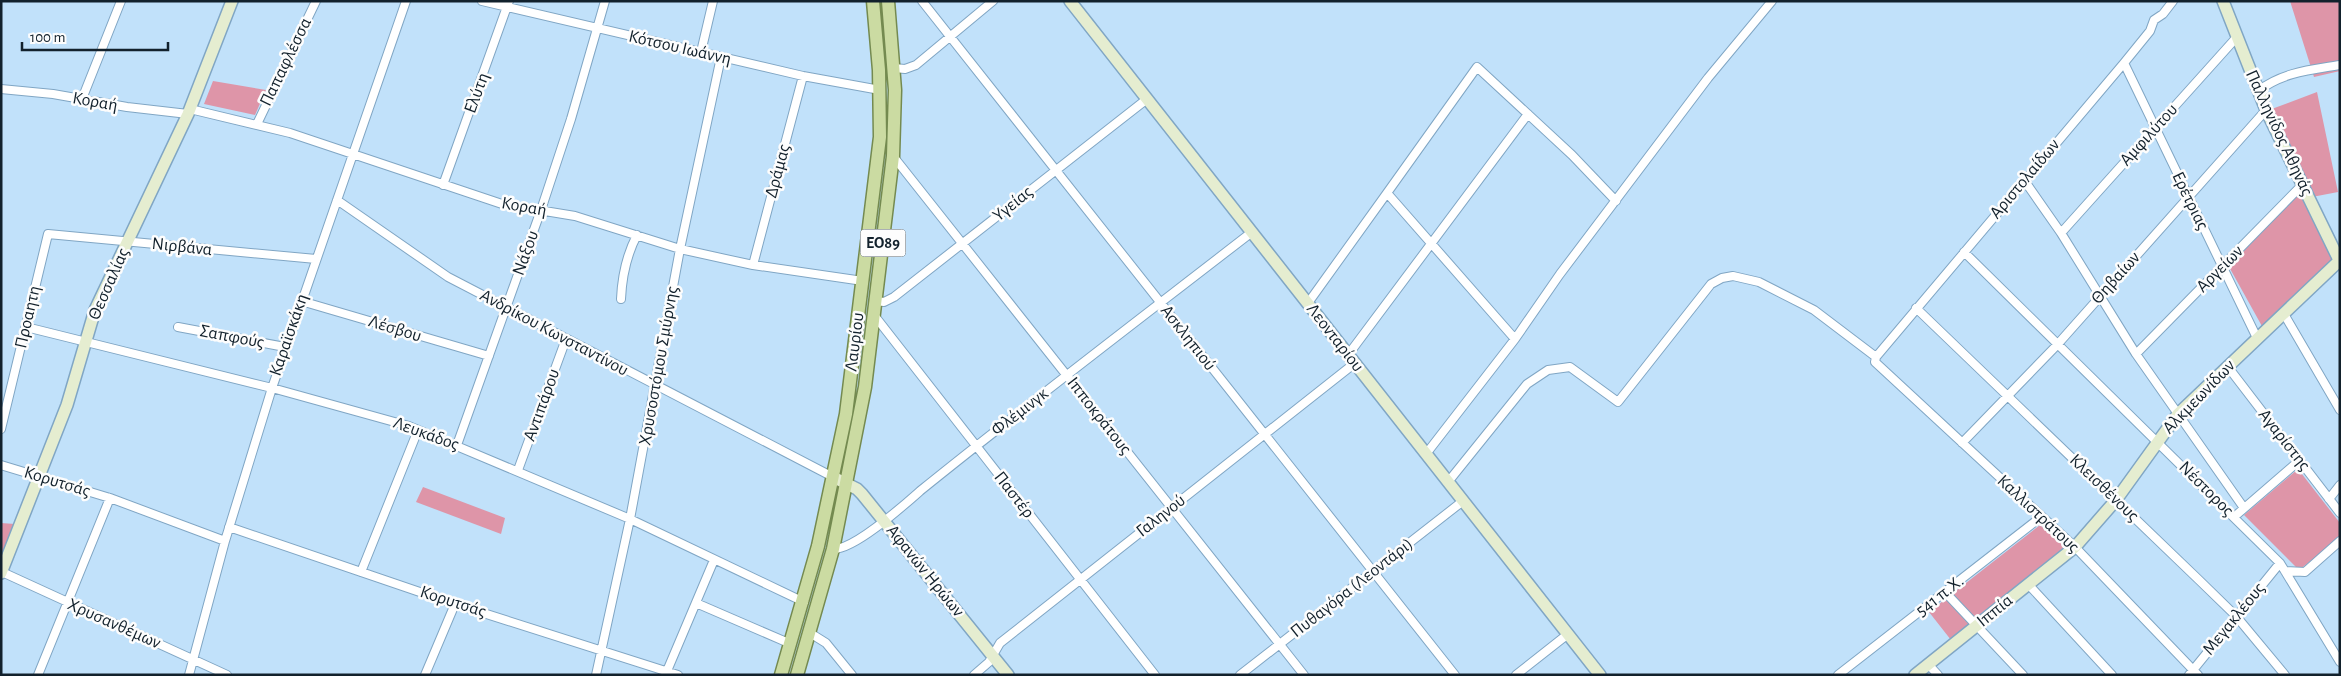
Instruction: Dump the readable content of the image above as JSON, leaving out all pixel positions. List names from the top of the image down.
{
  "streets": {
    "main road": ["ΕΟ89", "Λαυρίου"],
    "street": [
      "Κότσου Ιωάννη",
      "Παπαφλέσσα",
      "Ελύτη",
      "Κοραή",
      "Παλληνίδος Αθηνάς",
      "Αμφιλύτου",
      "Δράμας",
      "Αριστολαίδων",
      "Ερέτριας",
      "Υγείας",
      "Νιρβάνα",
      "Νάξου",
      "Αργείων",
      "Θηβαίων",
      "Θεσσαλίας",
      "Προαητη",
      "Λέσβου",
      "Ανδρίκου Κωνσταντίνου",
      "Καραϊσκάκη",
      "Σαπφούς",
      "Ασκληπιού",
      "Λεονταρίου",
      "Χρυσοστόμου Σμύρνης",
      "Αλκμεωνίδων",
      "Αντιπάρου",
      "Φλέμινγκ",
      "Ιπποκράτους",
      "Λευκάδος",
      "Αγαρίστης",
      "Κορυτσάς",
      "Κλεισθένους",
      "Νέστορος",
      "Παστέρ",
      "Καλλιστράτους",
      "Γαληνού",
      "Αφανών Ηρώων",
      "Πυθαγόρα (Λεοντάρι)",
      "541 π.Χ.",
      "Ιππία",
      "Μεγακλέους",
      "Χρυσανθέμων"
    ]
  },
  "crossings": [
    ["Κότσου Ιωάννη", "Ελύτη"],
    ["Κότσου Ιωάννη", "Δράμας"],
    ["Κότσου Ιωάννη", "Νάξου"],
    ["Κότσου Ιωάννη", "Λαυρίου"],
    ["Κότσου Ιωάννη", "Χρυσοστόμου Σμύρνης"],
    ["Παπαφλέσσα", "Κοραή"],
    ["Ελύτη", "Κοραή"],
    ["Κοραή", "Δράμας"],
    ["Κοραή", "Νάξου"],
    ["Κοραή", "Θεσσαλίας"],
    ["Κοραή", "Καραϊσκάκη"],
    ["Κοραή", "Λαυρίου"],
    ["Κοραή", "Χρυσοστόμου Σμύρνης"],
    ["Παλληνίδος Αθηνάς", "Αμφιλύτου"],
    ["Παλληνίδος Αθηνάς", "Αργείων"],
    ["Παλληνίδος Αθηνάς", "Θηβαίων"],
    ["Παλληνίδος Αθηνάς", "Αλκμεωνίδων"],
    ["Αμφιλύτου", "Ερέτριας"],
    ["Αμφιλύτου", "Νέστορος"],
    ["Αριστολαίδων", "Ερέτριας"],
    ["Αριστολαίδων", "Κλεισθένους"],
    ["Αριστολαίδων", "Νέστορος"],
    ["Αριστολαίδων", "Καλλιστράτους"],
    ["Ερέτριας", "Αργείων"],
    ["Ερέτριας", "Θηβαίων"],
    ["Ερέτριας", "Αλκμεωνίδων"],
    ["Υγείας", "Ασκληπιού"],
    ["Υγείας", "Λεονταρίου"],
    ["Υγείας", "Λαυρίου"],
    ["Υγείας", "Ιπποκράτους"],
    ["Νιρβάνα", "Θεσσαλίας"],
    ["Νιρβάνα", "Προαητη"],
    ["Νιρβάνα", "Καραϊσκάκη"],
    ["Νάξου", "Λέσβου"],
    ["Νάξου", "Ανδρίκου Κωνσταντίνου"],
    ["Νάξου", "Λευκάδος"],
    ["Αργείων", "Νέστορος"],
    ["Θηβαίων", "Κλεισθένους"],
    ["Θηβαίων", "Νέστορος"],
    ["Θηβαίων", "Καλλιστράτους"],
    ["Θεσσαλίας", "Λευκάδος"],
    ["Θεσσαλίας", "Κορυτσάς"],
    ["Θεσσαλίας", "Χρυσανθέμων"],
    ["Προαητη", "Λευκάδος"],
    ["Λέσβου", "Καραϊσκάκη"],
    ["Ανδρίκου Κωνσταντίνου", "Καραϊσκάκη"],
    ["Ανδρίκου Κωνσταντίνου", "Λαυρίου"],
    ["Ανδρίκου Κωνσταντίνου", "Χρυσοστόμου Σμύρνης"],
    ["Ανδρίκου Κωνσταντίνου", "Αντιπάρου"],
    ["Ανδρίκου Κωνσταντίνου", "Αφανών Ηρώων"],
    ["Καραϊσκάκη", "Σαπφούς"],
    ["Καραϊσκάκη", "Λευκάδος"],
    ["Καραϊσκάκη", "Κορυτσάς"],
    ["Καραϊσκάκη", "Χρυσανθέμων"],
    ["Ασκληπιού", "Φλέμινγκ"],
    ["Ασκληπιού", "Γαληνού"],
    ["Ασκληπιού", "Πυθαγόρα (Λεοντάρι)"],
    ["Λεονταρίου", "Φλέμινγκ"],
    ["Λεονταρίου", "Γαληνού"],
    ["Λεονταρίου", "Πυθαγόρα (Λεοντάρι)"],
    ["Λαυρίου", "Φλέμινγκ"],
    ["Λαυρίου", "Ιπποκράτους"],
    ["Λαυρίου", "Λευκάδος"],
    ["Λαυρίου", "Παστέρ"],
    ["Λαυρίου", "Αφανών Ηρώων"],
    ["Χρυσοστόμου Σμύρνης", "Λευκάδος"],
    ["Χρυσοστόμου Σμύρνης", "Κορυτσάς"],
    ["Αλκμεωνίδων", "Αγαρίστης"],
    ["Αλκμεωνίδων", "Κλεισθένους"],
    ["Αλκμεωνίδων", "Νέστορος"],
    ["Αλκμεωνίδων", "Καλλιστράτους"],
    ["Αλκμεωνίδων", "Ιππία"],
    ["Αντιπάρου", "Λευκάδος"],
    ["Φλέμινγκ", "Ιπποκράτους"],
    ["Φλέμινγκ", "Παστέρ"],
    ["Φλέμινγκ", "Αφανών Ηρώων"],
    ["Ιπποκράτους", "Γαληνού"],
    ["Ιπποκράτους", "Πυθαγόρα (Λεοντάρι)"],
    ["Κλεισθένους", "Μεγακλέους"],
    ["Νέστορος", "Μεγακλέους"],
    ["Παστέρ", "Γαληνού"],
    ["Καλλιστράτους", "541 π.Χ."],
    ["Καλλιστράτους", "Ιππία"],
    ["Καλλιστράτους", "Μεγακλέους"],
    ["Γαληνού", "Αφανών Ηρώων"]
  ],
  "scale_bar": "100 m"
}
